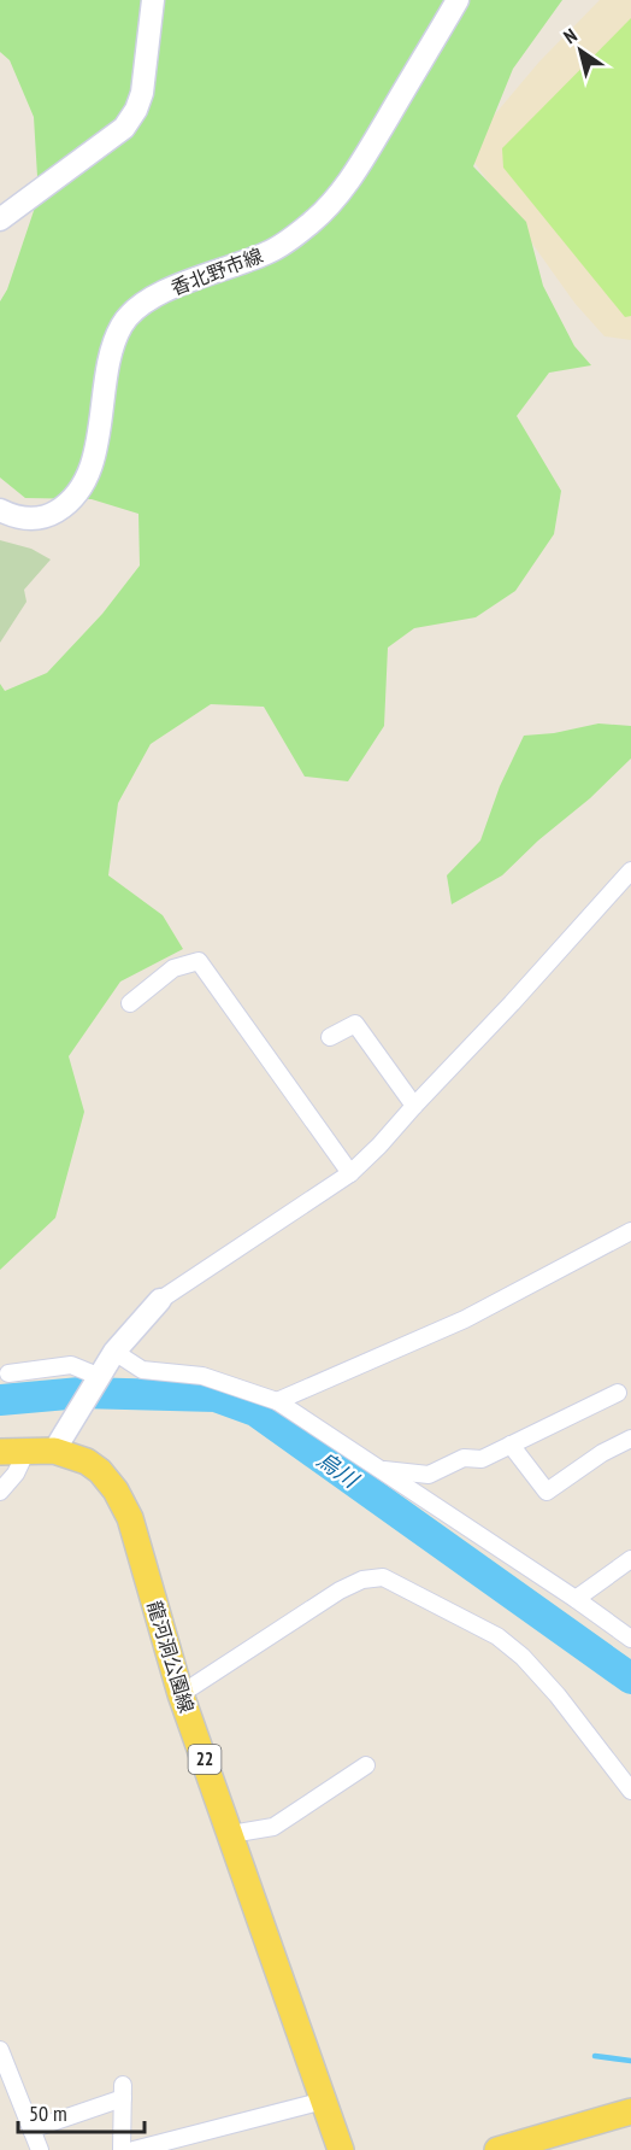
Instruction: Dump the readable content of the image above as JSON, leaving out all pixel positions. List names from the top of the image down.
{
  "streets": {
    "main road": ["香北野市線", "龍河洞公園線", "22"]
  },
  "water": ["烏川"],
  "scale_bar": "50 m",
  "north": "top left"
}
